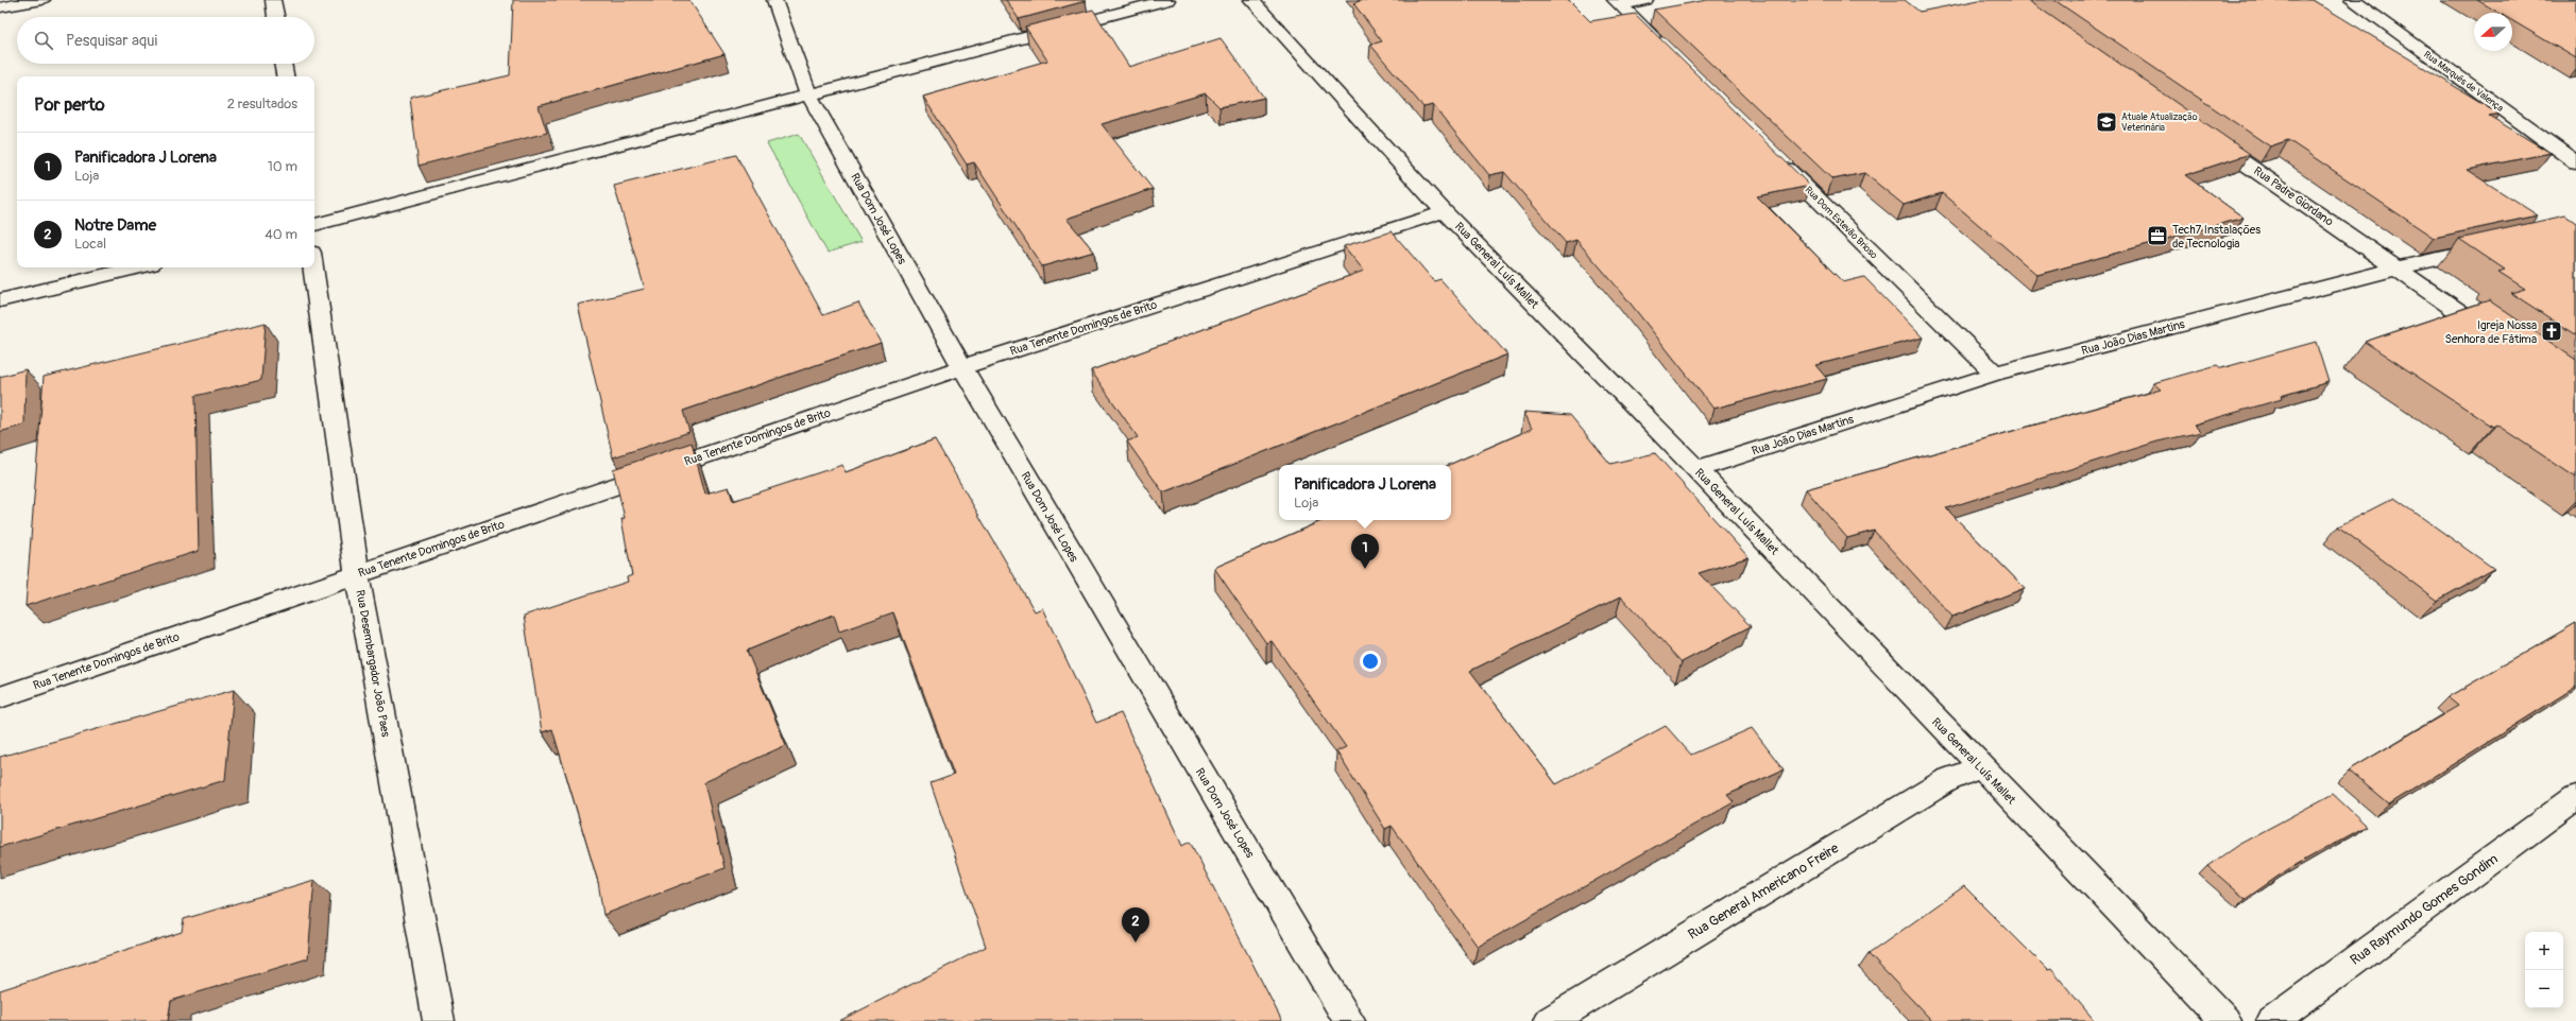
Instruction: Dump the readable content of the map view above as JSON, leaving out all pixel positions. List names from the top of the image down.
{
  "streets": {
    "street": [
      "Rua Marquês de Valença",
      "Rua Padre Giordano",
      "Rua Dom José Lopes",
      "Rua Dom Estevão Brioso",
      "Rua General Luís Mallet",
      "Rua Tenente Domingos de Brito",
      "Rua João Dias Martins",
      "Rua Desembargador João Paes",
      "Rua General Americano Freire",
      "Rua Raymundo Gomes Gondim"
    ]
  },
  "crossings": [
    ["Rua Padre Giordano", "Rua João Dias Martins"],
    ["Rua Dom José Lopes", "Rua Tenente Domingos de Brito"],
    ["Rua Dom Estevão Brioso", "Rua João Dias Martins"],
    ["Rua General Luís Mallet", "Rua Tenente Domingos de Brito"],
    ["Rua General Luís Mallet", "Rua João Dias Martins"],
    ["Rua General Luís Mallet", "Rua General Americano Freire"],
    ["Rua Tenente Domingos de Brito", "Rua Desembargador João Paes"]
  ],
  "places": {
    "school or university": ["Atuale Atualização Veterinária"],
    "office": ["Tech7 Instalações de Tecnologia"],
    "church": ["Igreja Nossa Senhora de Fátima"]
  },
  "north": "left",
  "page": {
    "search": "Pesquisar aqui",
    "heading": ["Por perto", "2 resultados"],
    "list": [
      {
        "mark": "1",
        "name": "Panificadora J Lorena",
        "note": "Loja",
        "value": "10 m"
      },
      {
        "mark": "2",
        "name": "Notre Dame",
        "note": "Local",
        "value": "40 m"
      }
    ],
    "popup": ["Panificadora J Lorena", "Loja"],
    "pins": ["1", "2"],
    "map_buttons": ["+", "−"]
  }
}
